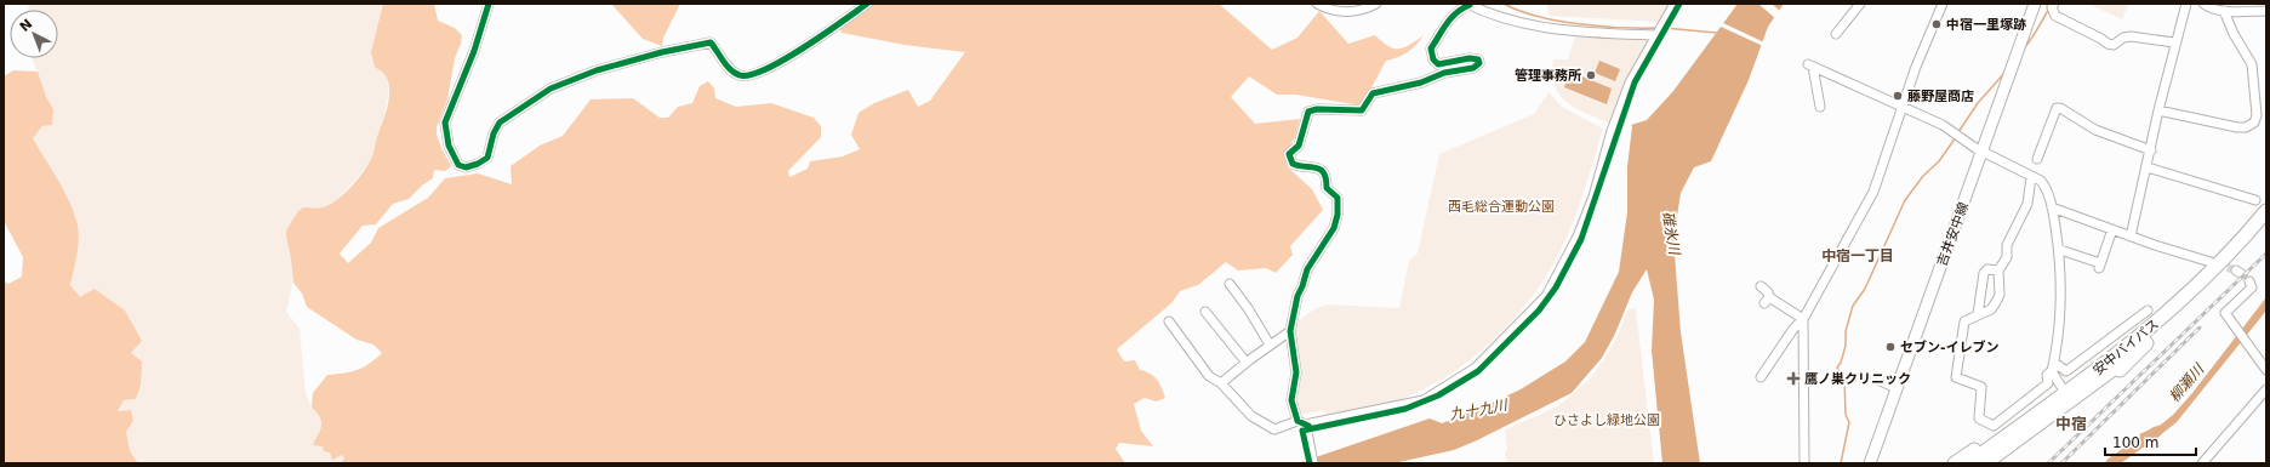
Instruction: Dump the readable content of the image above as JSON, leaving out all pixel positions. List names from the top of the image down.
{
  "streets": {
    "highway": ["安中バイパス"],
    "main road": ["吉井安中線"]
  },
  "districts": ["中宿一丁目", "中宿"],
  "water": ["碓氷川", "柳瀬川", "九十九川"],
  "parks": ["西毛総合運動公園", "ひさよし緑地公園"],
  "places": {
    "other": [
      "中宿一里塚跡",
      "管理事務所",
      "藤野屋商店",
      "セブン-イレブン"
    ],
    "health": ["鷹ノ巣クリニック"]
  },
  "scale_bar": "100 m",
  "north": "top left"
}
